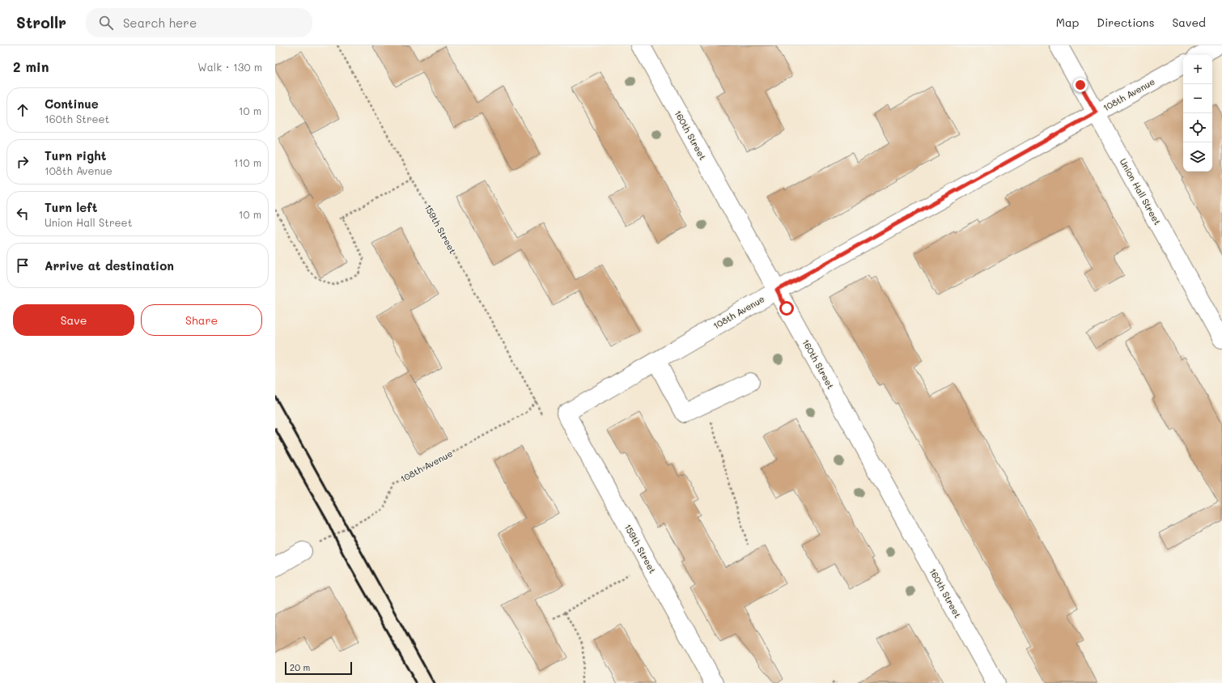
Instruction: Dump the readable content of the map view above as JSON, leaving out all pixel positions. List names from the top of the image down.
{
  "streets": {
    "street": [
      "108th Avenue",
      "160th Street",
      "Union Hall Street",
      "159th Street"
    ]
  },
  "crossings": [
    ["108th Avenue", "160th Street"],
    ["108th Avenue", "Union Hall Street"],
    ["108th Avenue", "159th Street"]
  ],
  "scale_bar": "20 m",
  "page": {
    "header": "Strollr",
    "search": "Search here",
    "nav": ["Map", "Directions", "Saved"],
    "heading": ["2 min", "Walk · 130 m"],
    "map_buttons": ["+", "−"],
    "list": [
      ["Continue", "160th Street", "10 m"],
      ["Turn right", "108th Avenue", "110 m"],
      ["Turn left", "Union Hall Street", "10 m"],
      "Arrive at destination"
    ],
    "buttons": ["Save", "Share"],
    "scale": "20 m"
  }
}
